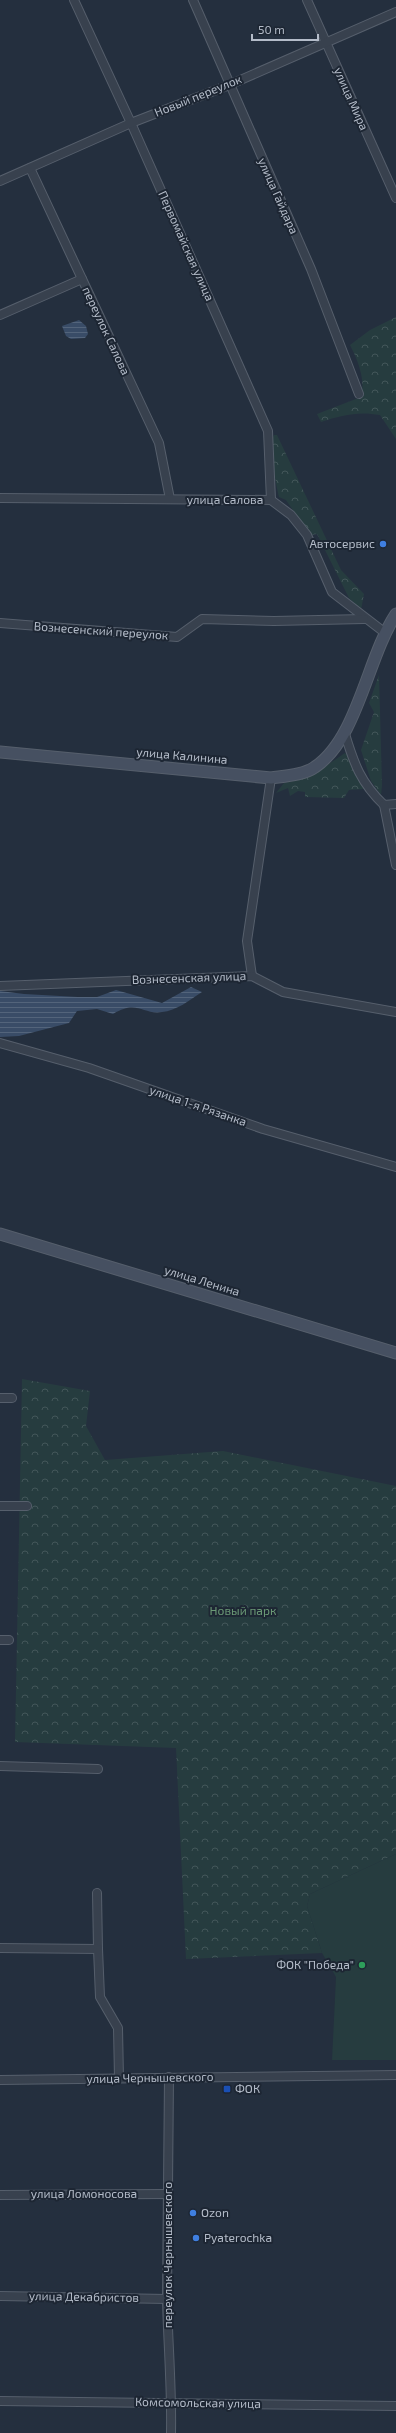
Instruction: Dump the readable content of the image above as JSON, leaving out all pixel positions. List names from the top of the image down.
{
  "streets": {
    "main road": ["улица Калинина", "улица Ленина"],
    "street": [
      "Новый переулок",
      "улица Мира",
      "улица Гайдара",
      "Первомайская улица",
      "переулок Салова",
      "улица Салова",
      "Вознесенский переулок",
      "Вознесенская улица",
      "улица 1-я Рязанка",
      "улица Чернышевского",
      "улица Ломоносова",
      "переулок Чернышевского",
      "улица Декабристов",
      "Комсомольская улица"
    ]
  },
  "crossings": [
    ["Новый переулок", "улица Мира"],
    ["Новый переулок", "улица Гайдара"],
    ["Новый переулок", "Первомайская улица"],
    ["Новый переулок", "переулок Салова"],
    ["Первомайская улица", "улица Салова"],
    ["переулок Салова", "улица Салова"],
    ["улица Салова", "Вознесенский переулок"],
    ["улица Салова", "улица Калинина"],
    ["улица Чернышевского", "переулок Чернышевского"],
    ["улица Ломоносова", "переулок Чернышевского"],
    ["переулок Чернышевского", "улица Декабристов"],
    ["переулок Чернышевского", "Комсомольская улица"]
  ],
  "parks": ["Новый парк"],
  "places": {
    "other": [
      "Автосервис",
      "ФОК \"Победа\"",
      "Ozon",
      "Pyaterochka"
    ],
    "transit": ["ФОК"]
  },
  "scale_bar": "50 m"
}
